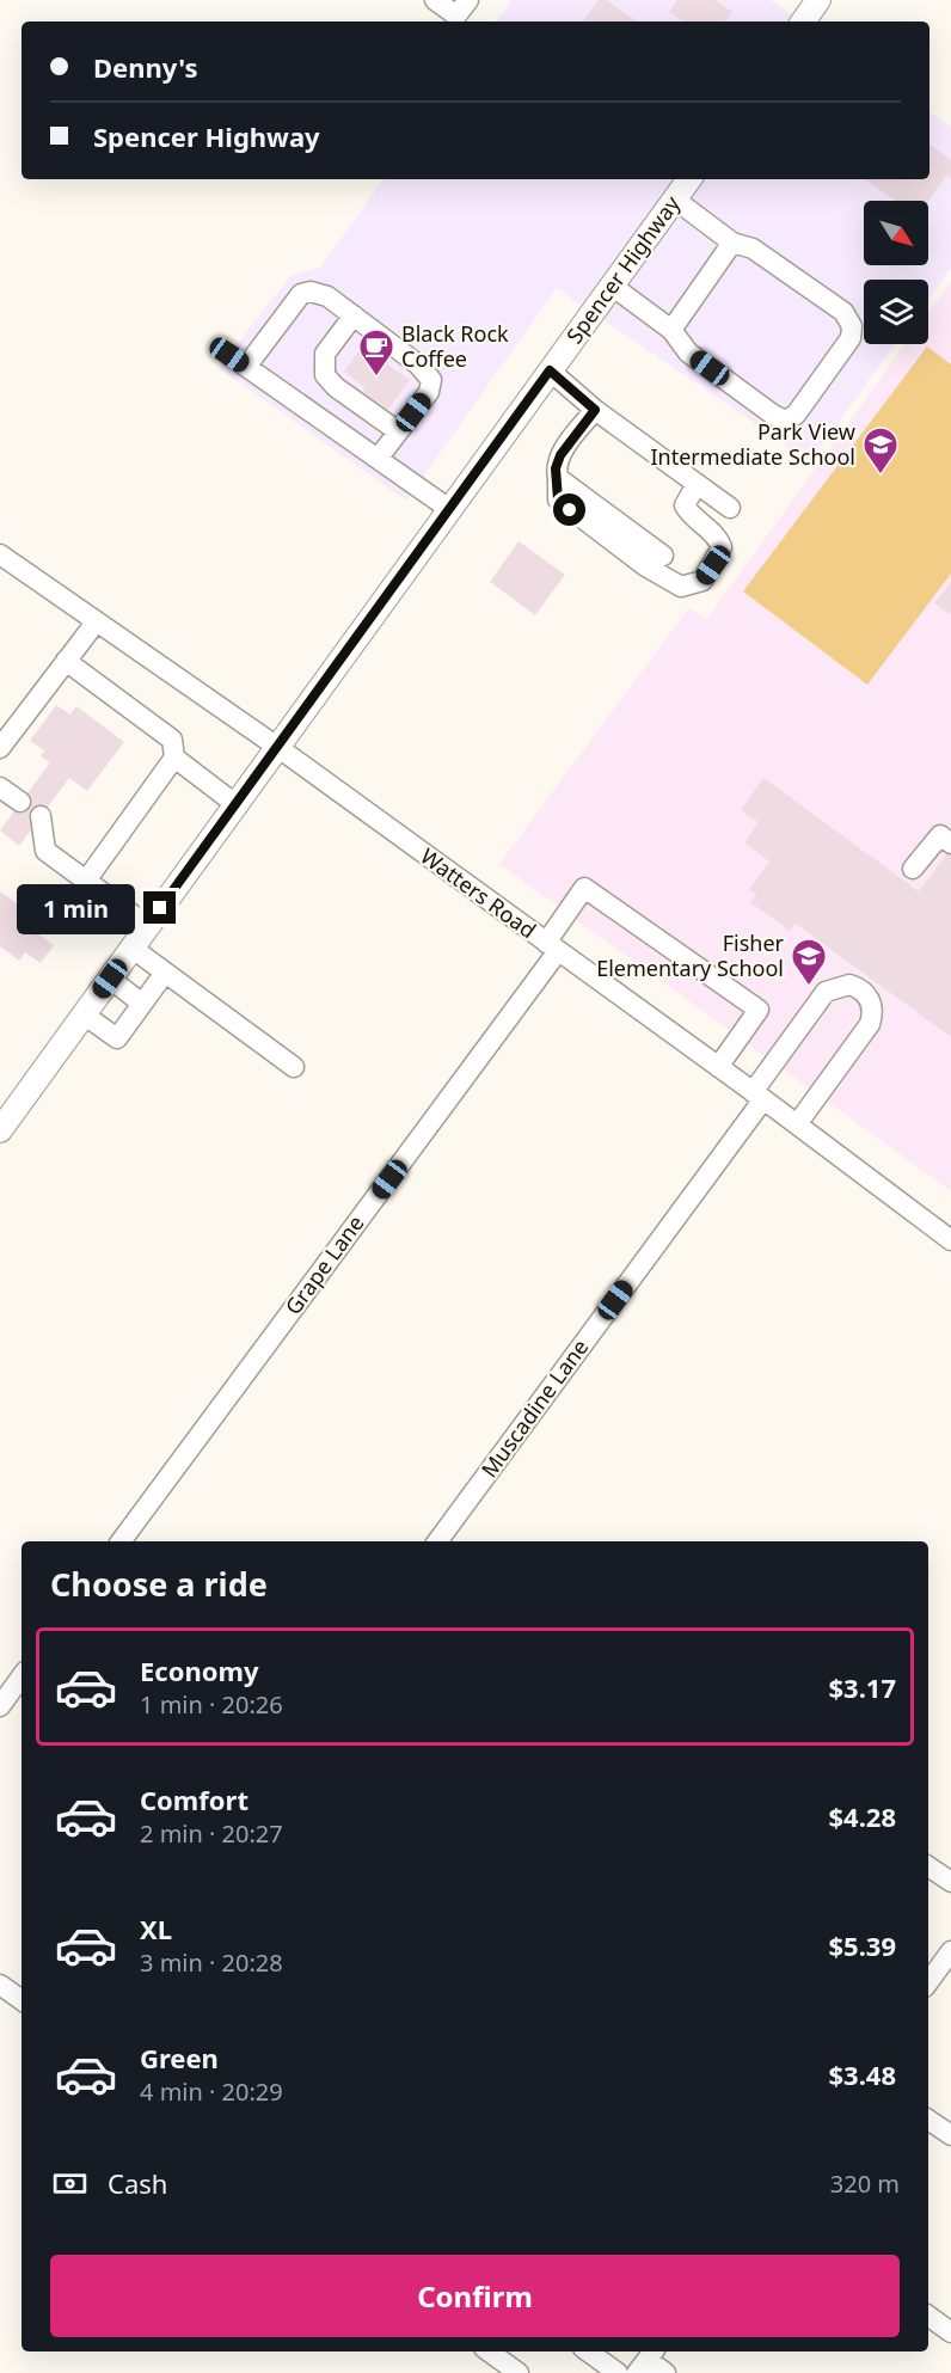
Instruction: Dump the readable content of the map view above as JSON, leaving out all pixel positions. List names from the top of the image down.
{
  "streets": {
    "main road": ["Spencer Highway"],
    "street": ["Watters Road", "Grape Lane", "Muscadine Lane"]
  },
  "crossings": [
    ["Spencer Highway", "Watters Road"],
    ["Watters Road", "Grape Lane"],
    ["Watters Road", "Muscadine Lane"]
  ],
  "places": {
    "cafe": ["Black Rock Coffee"],
    "school or university": ["Park View Intermediate School", "Fisher Elementary School"]
  },
  "north": "bottom right",
  "page": {
    "banner": ["Denny's", "Spencer Highway"],
    "bubble": "1 min",
    "heading": "Choose a ride",
    "list": [
      {
        "name": "Economy",
        "note": "1 min · 20:26",
        "value": "$3.17"
      },
      {
        "name": "Comfort",
        "note": "2 min · 20:27",
        "value": "$4.28"
      },
      {
        "name": "XL",
        "note": "3 min · 20:28",
        "value": "$5.39"
      },
      {
        "name": "Green",
        "note": "4 min · 20:29",
        "value": "$3.48"
      }
    ],
    "pay": ["Cash", "320 m"],
    "buttons": "Confirm"
  }
}
